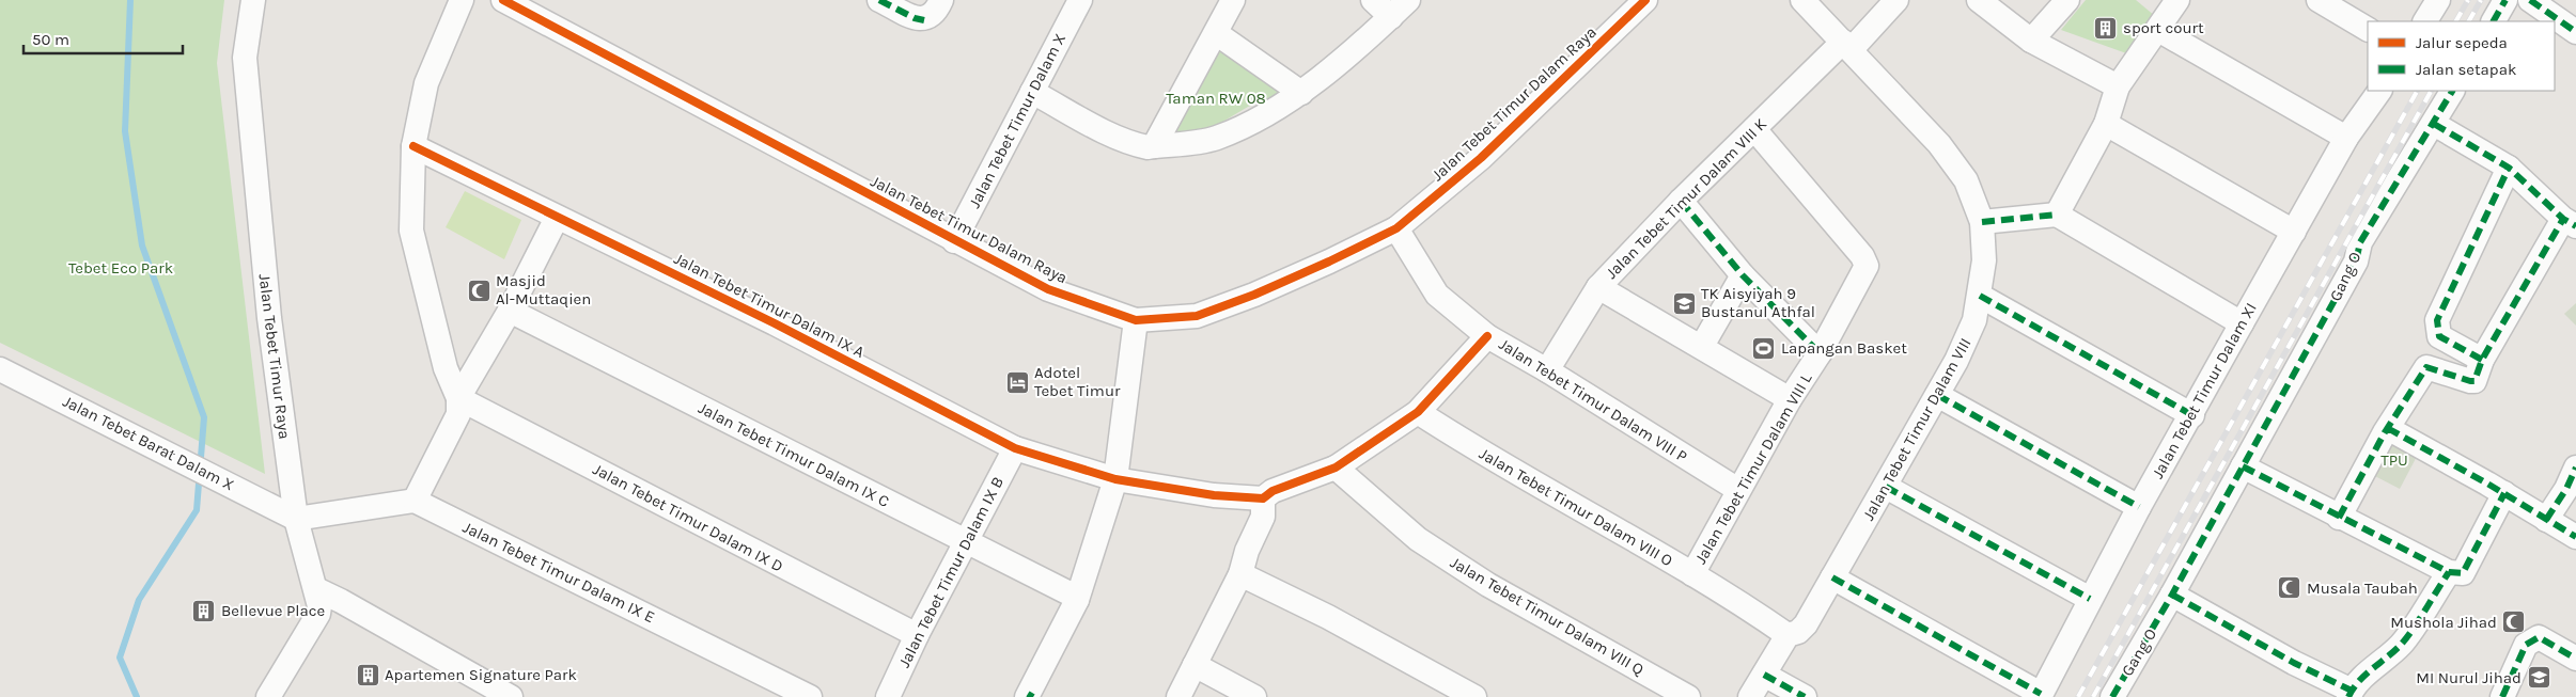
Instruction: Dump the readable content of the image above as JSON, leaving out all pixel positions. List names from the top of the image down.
{
  "streets": {
    "street": [
      "Jalan Tebet Timur Dalam Raya",
      "Jalan Tebet Timur Dalam X",
      "Jalan Tebet Timur Dalam VIII K",
      "Gang O",
      "Jalan Tebet Timur Dalam IX A",
      "Jalan Tebet Timur Raya",
      "Jalan Tebet Timur Dalam XI",
      "Jalan Tebet Timur Dalam VIII P",
      "Jalan Tebet Timur Dalam VIII",
      "Jalan Tebet Barat Dalam X",
      "Jalan Tebet Timur Dalam IX C",
      "Jalan Tebet Timur Dalam VIII L",
      "Jalan Tebet Timur Dalam VIII O",
      "Jalan Tebet Timur Dalam IX D",
      "Jalan Tebet Timur Dalam IX E",
      "Jalan Tebet Timur Dalam IX B",
      "Jalan Tebet Timur Dalam VIII Q"
    ]
  },
  "crossings": [
    ["Jalan Tebet Timur Dalam Raya", "Jalan Tebet Timur Dalam X"],
    ["Jalan Tebet Timur Dalam Raya", "Jalan Tebet Timur Dalam VIII P"],
    ["Jalan Tebet Timur Dalam VIII K", "Jalan Tebet Timur Dalam VIII P"],
    ["Jalan Tebet Timur Dalam VIII K", "Jalan Tebet Timur Dalam VIII"],
    ["Jalan Tebet Timur Dalam VIII K", "Jalan Tebet Timur Dalam VIII L"],
    ["Jalan Tebet Timur Dalam IX A", "Jalan Tebet Timur Dalam IX B"],
    ["Jalan Tebet Timur Raya", "Jalan Tebet Barat Dalam X"],
    ["Jalan Tebet Timur Dalam VIII P", "Jalan Tebet Timur Dalam VIII L"],
    ["Jalan Tebet Timur Dalam VIII", "Jalan Tebet Timur Dalam VIII O"],
    ["Jalan Tebet Timur Dalam IX C", "Jalan Tebet Timur Dalam IX B"],
    ["Jalan Tebet Timur Dalam VIII L", "Jalan Tebet Timur Dalam VIII O"],
    ["Jalan Tebet Timur Dalam IX D", "Jalan Tebet Timur Dalam IX B"]
  ],
  "parks": ["Taman RW 08", "Tebet Eco Park", "TPU"],
  "places": {
    "building": ["sport court", "Bellevue Place", "Apartemen Signature Park"],
    "mosque": ["Masjid Al-Muttaqien", "Musala Taubah", "Mushola Jihad"],
    "school or university": ["TK Aisyiyah 9 Bustanul Athfal", "MI Nurul Jihad"],
    "sports": ["Lapangan Basket"],
    "hotel": ["Adotel Tebet Timur"]
  },
  "legend": ["Jalur sepeda", "Jalan setapak"],
  "scale_bar": "50 m"
}
